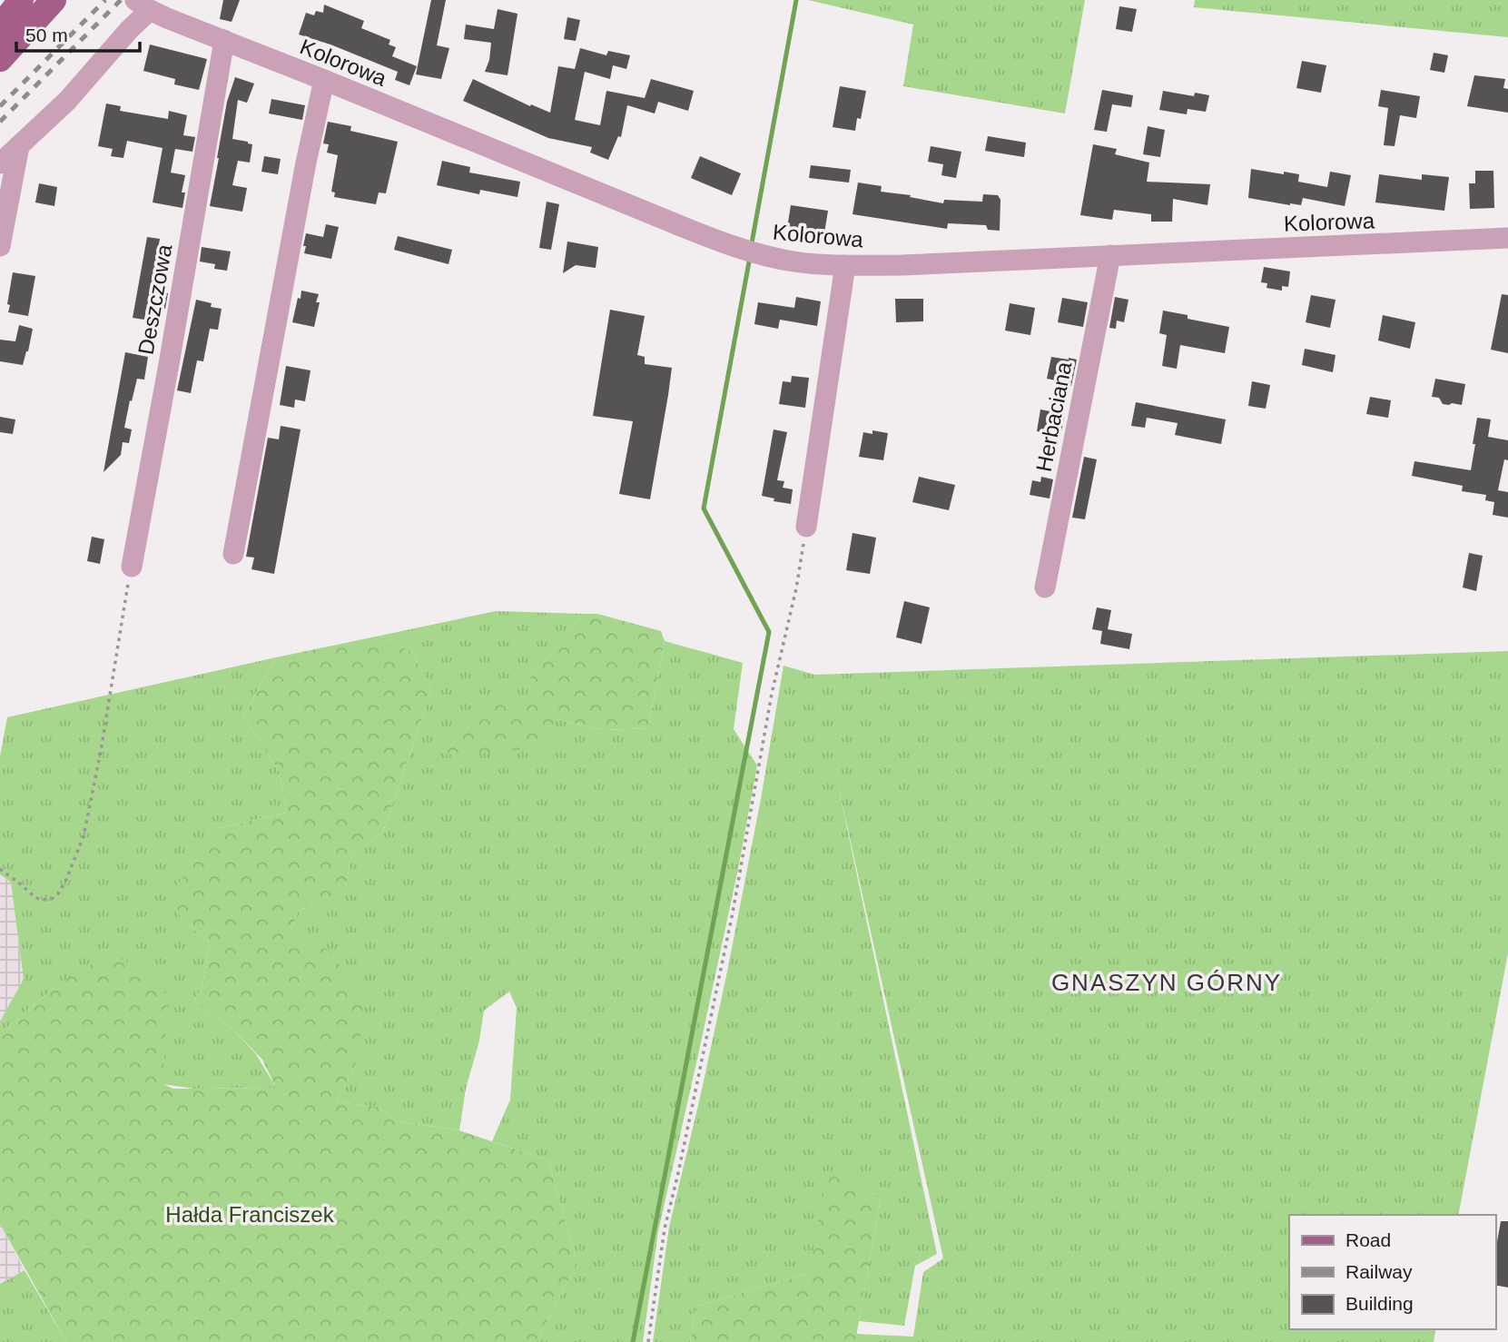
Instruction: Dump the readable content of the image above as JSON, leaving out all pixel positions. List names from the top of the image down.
{
  "streets": {
    "street": ["Kolorowa", "Deszczowa", "Herbaciana"]
  },
  "crossings": [
    ["Kolorowa", "Deszczowa"],
    ["Kolorowa", "Herbaciana"]
  ],
  "districts": ["GNASZYN GÓRNY"],
  "parks": ["Hałda Franciszek"],
  "legend": ["Road", "Railway", "Building"],
  "scale_bar": "50 m"
}
